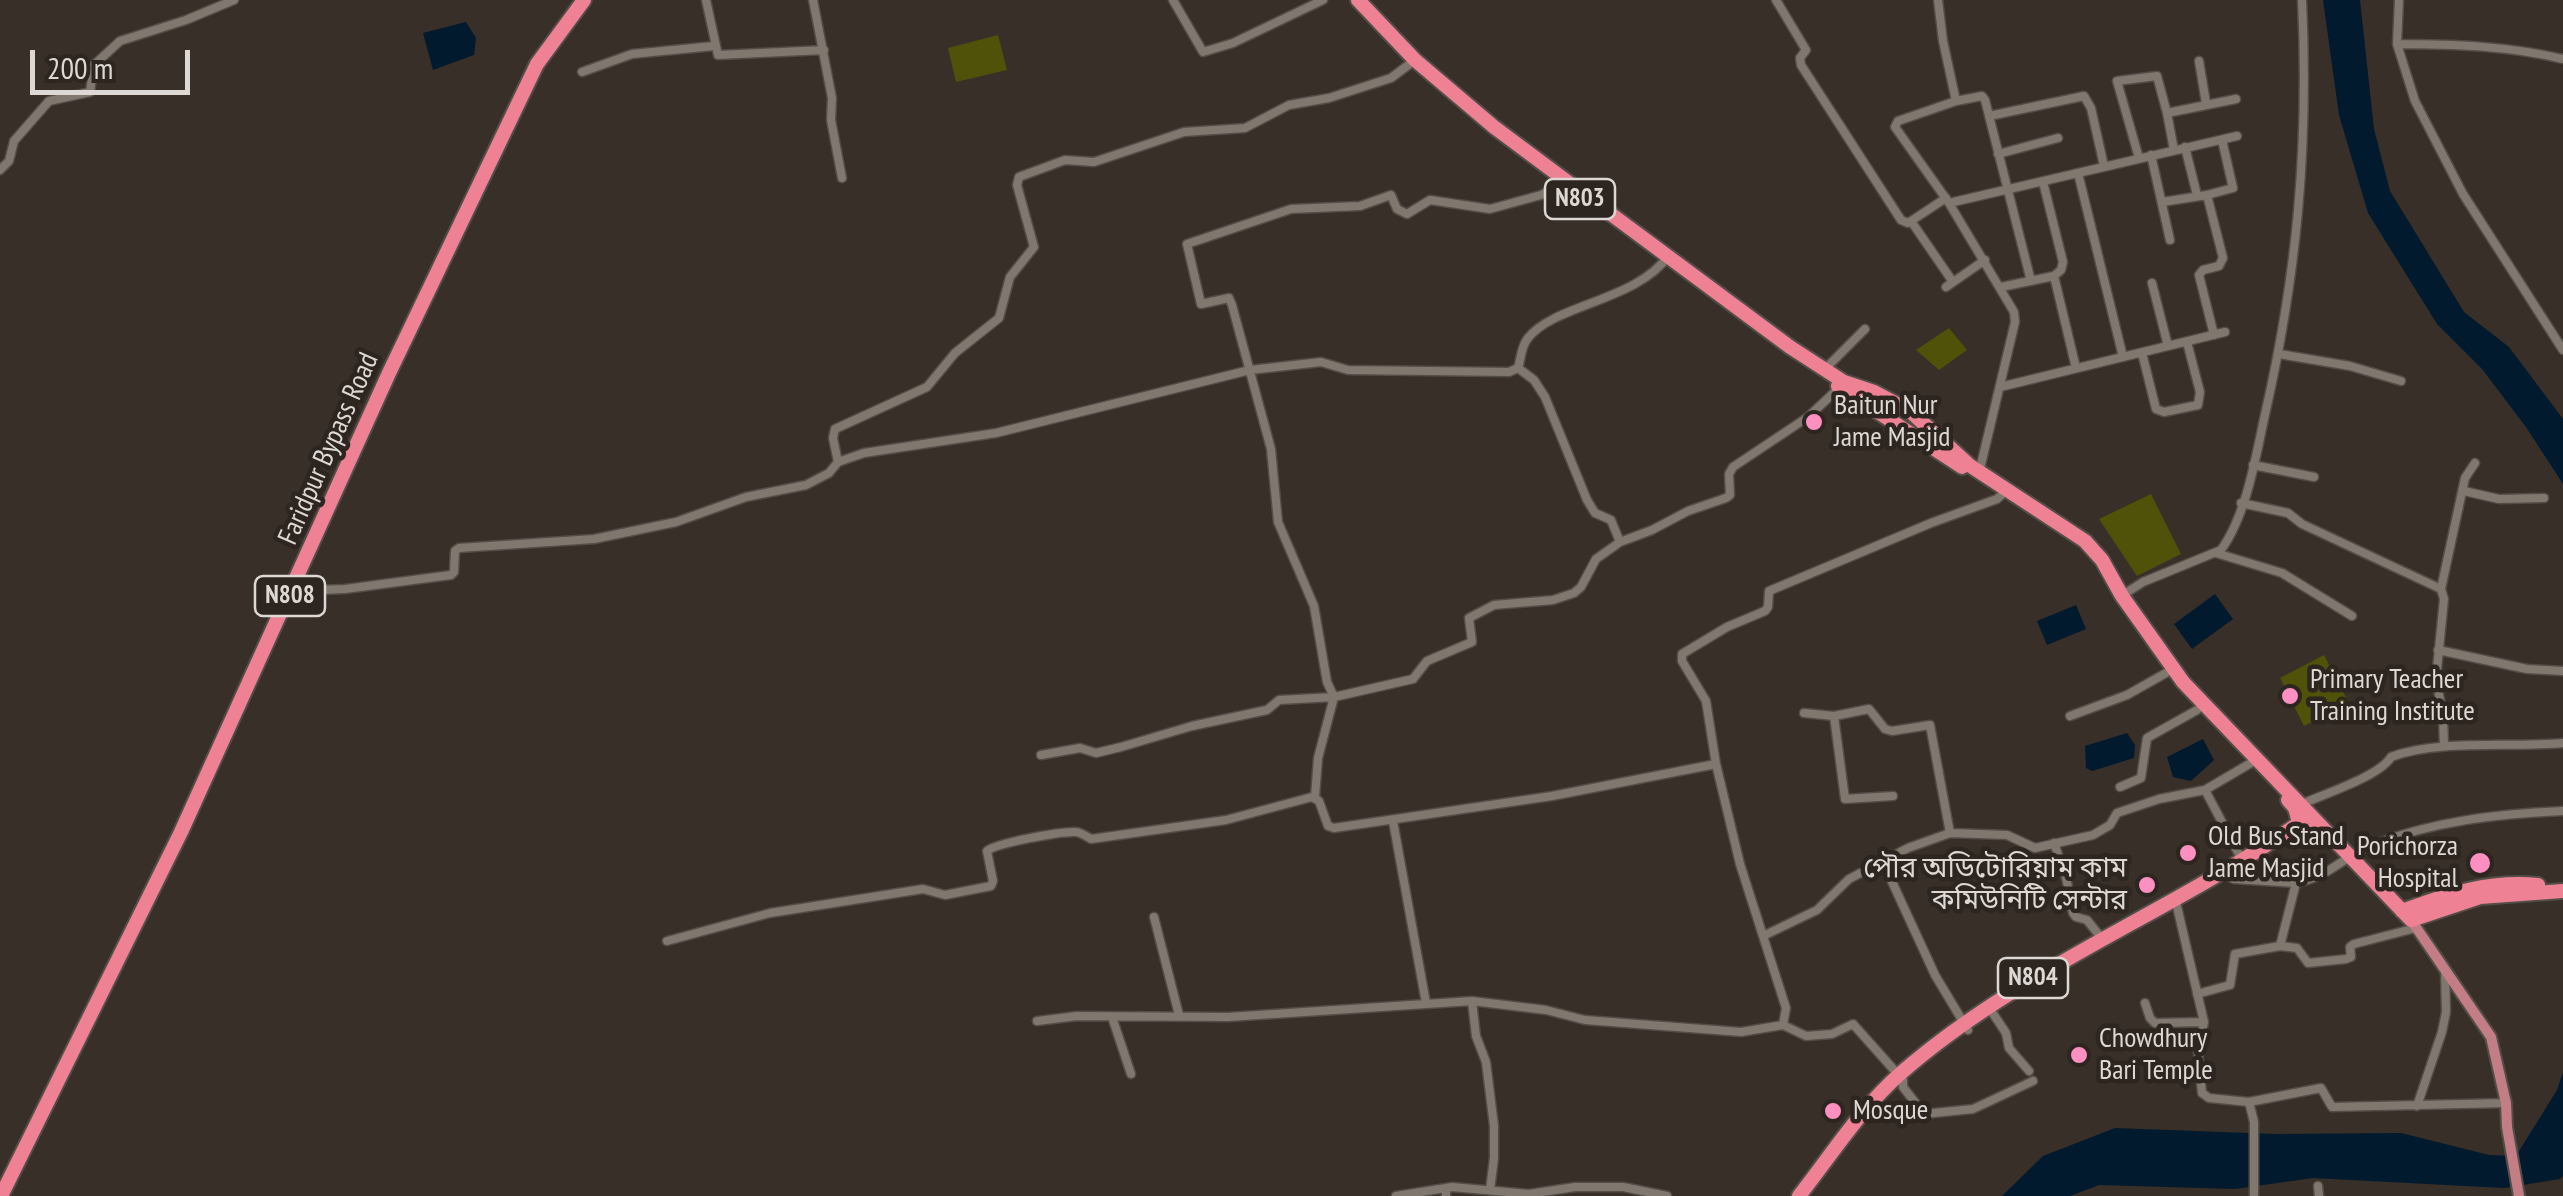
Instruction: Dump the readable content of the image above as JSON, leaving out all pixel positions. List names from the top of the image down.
{
  "streets": {
    "highway": [
      "N803",
      "Faridpur Bypass Road",
      "N808",
      "N804"
    ]
  },
  "crossings": [
    ["N803", "N804"]
  ],
  "places": [
    "Baitun Nur Jame Masjid",
    "Primary Teacher Training Institute",
    "Old Bus Stand Jame Masjid",
    "Porichorza Hospital",
    "পৌর অডিটোরিয়াম কাম কমিউনিটি সেন্টার",
    "Chowdhury Bari Temple",
    "Mosque"
  ],
  "scale_bar": "200 m"
}
